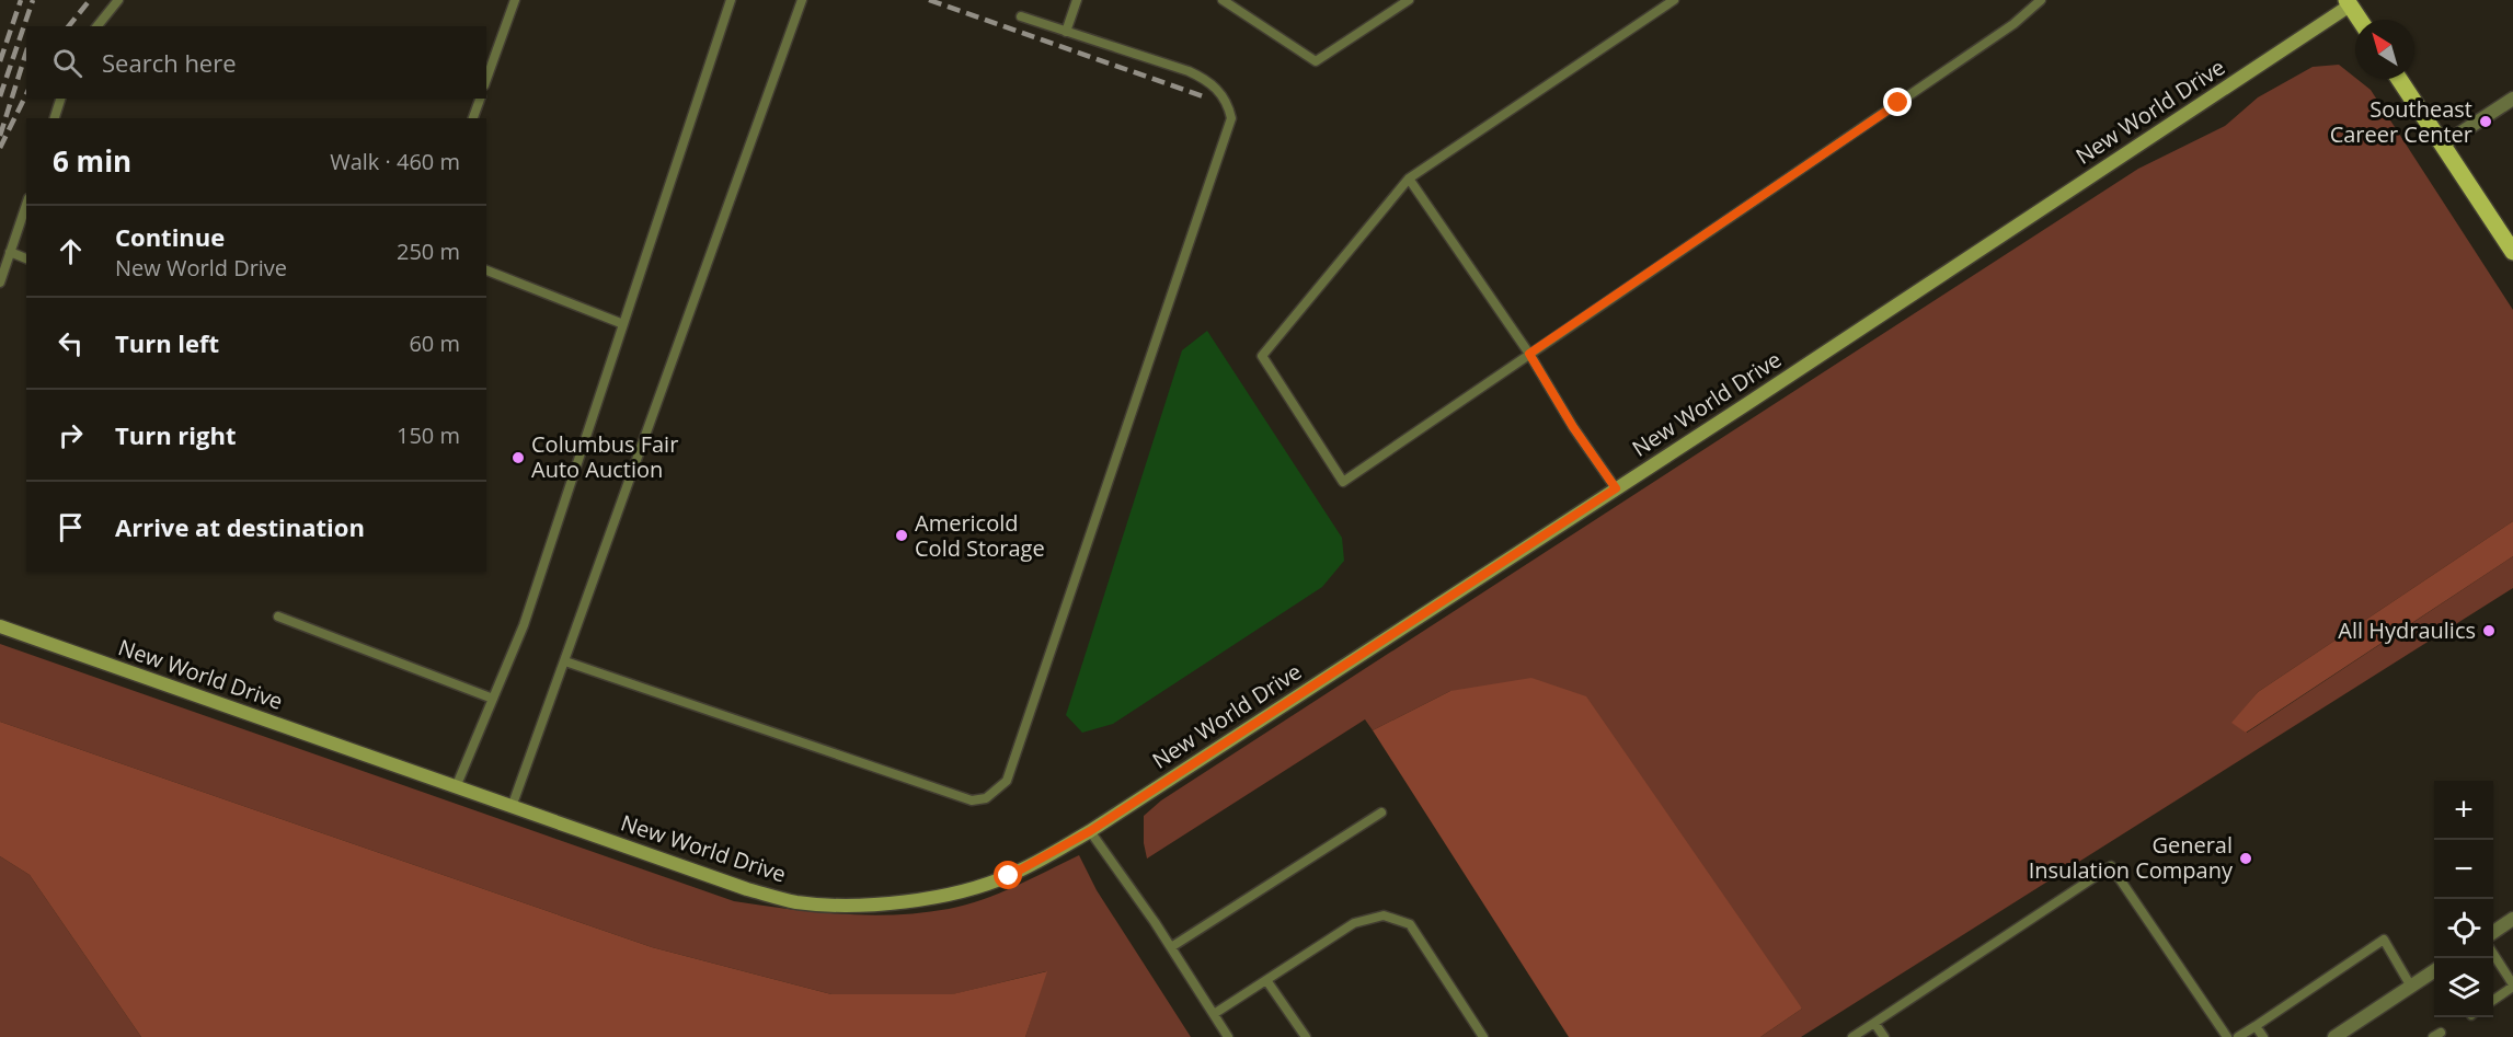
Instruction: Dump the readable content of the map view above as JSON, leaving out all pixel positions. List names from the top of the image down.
{
  "streets": {
    "street": ["New World Drive"]
  },
  "places": [
    "Southeast Career Center",
    "Columbus Fair Auto Auction",
    "Americold Cold Storage",
    "All Hydraulics",
    "General Insulation Company"
  ],
  "north": "top left",
  "page": {
    "search": "Search here",
    "heading": ["6 min", "Walk · 460 m"],
    "list": [
      ["Continue", "New World Drive", "250 m"],
      ["Turn left", "60 m"],
      ["Turn right", "150 m"],
      "Arrive at destination"
    ],
    "map_buttons": ["+", "−"]
  }
}
